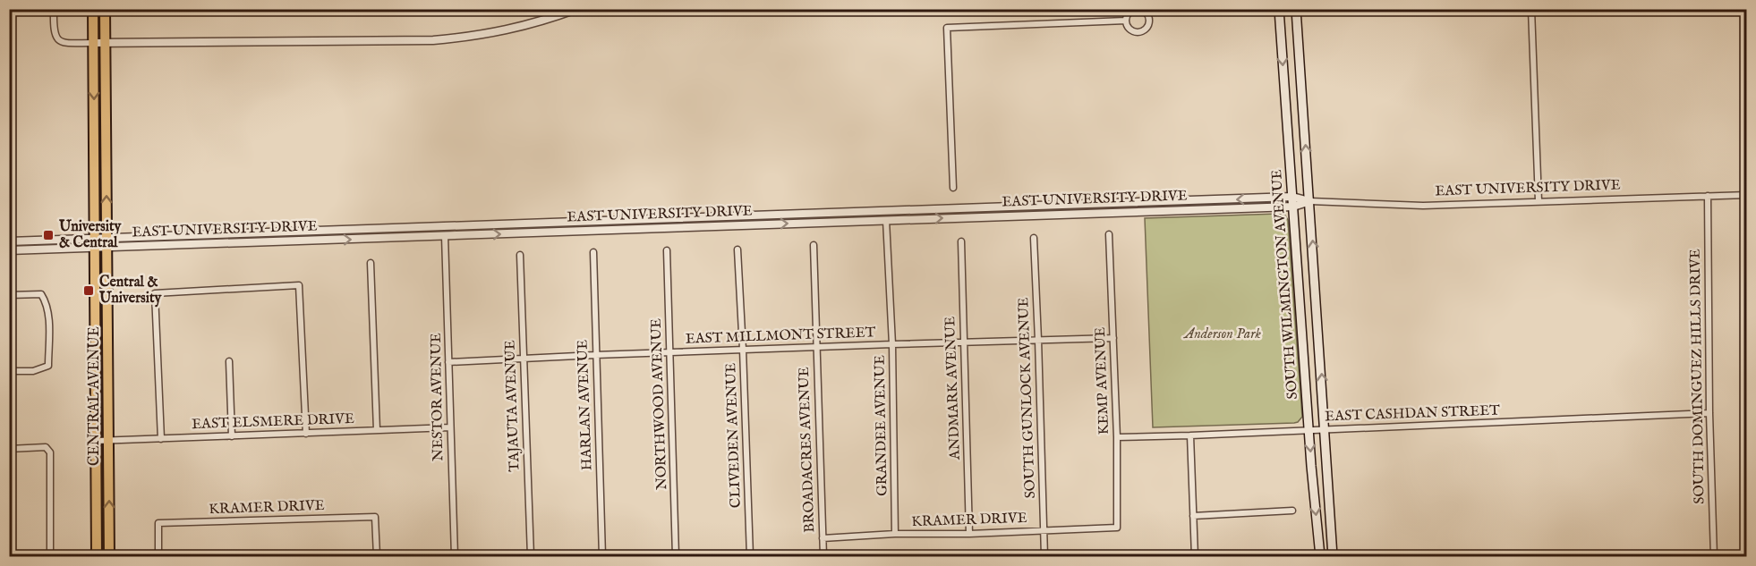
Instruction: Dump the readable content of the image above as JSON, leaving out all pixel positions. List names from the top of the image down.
{
  "streets": {
    "main road": ["SOUTH WILMINGTON AVENUE", "CENTRAL AVENUE"],
    "street": [
      "EAST UNIVERSITY DRIVE",
      "EAST MILLMONT STREET",
      "SOUTH DOMINGUEZ HILLS DRIVE",
      "KEMP AVENUE",
      "ANDMARK AVENUE",
      "NESTOR AVENUE",
      "SOUTH GUNLOCK AVENUE",
      "NORTHWOOD AVENUE",
      "HARLAN AVENUE",
      "TAJAUTA AVENUE",
      "EAST CASHDAN STREET",
      "EAST ELSMERE DRIVE",
      "GRANDEE AVENUE",
      "CLIVEDEN AVENUE",
      "BROADACRES AVENUE",
      "KRAMER DRIVE"
    ]
  },
  "crossings": [
    ["EAST UNIVERSITY DRIVE", "SOUTH WILMINGTON AVENUE"],
    ["EAST UNIVERSITY DRIVE", "SOUTH DOMINGUEZ HILLS DRIVE"],
    ["EAST UNIVERSITY DRIVE", "CENTRAL AVENUE"],
    ["EAST UNIVERSITY DRIVE", "NESTOR AVENUE"],
    ["EAST UNIVERSITY DRIVE", "GRANDEE AVENUE"],
    ["SOUTH WILMINGTON AVENUE", "EAST CASHDAN STREET"],
    ["EAST MILLMONT STREET", "KEMP AVENUE"],
    ["EAST MILLMONT STREET", "ANDMARK AVENUE"],
    ["EAST MILLMONT STREET", "NESTOR AVENUE"],
    ["EAST MILLMONT STREET", "SOUTH GUNLOCK AVENUE"],
    ["EAST MILLMONT STREET", "NORTHWOOD AVENUE"],
    ["EAST MILLMONT STREET", "HARLAN AVENUE"],
    ["EAST MILLMONT STREET", "TAJAUTA AVENUE"],
    ["EAST MILLMONT STREET", "GRANDEE AVENUE"],
    ["EAST MILLMONT STREET", "CLIVEDEN AVENUE"],
    ["EAST MILLMONT STREET", "BROADACRES AVENUE"],
    ["SOUTH DOMINGUEZ HILLS DRIVE", "EAST CASHDAN STREET"],
    ["KEMP AVENUE", "EAST CASHDAN STREET"],
    ["KEMP AVENUE", "KRAMER DRIVE"],
    ["ANDMARK AVENUE", "KRAMER DRIVE"],
    ["CENTRAL AVENUE", "EAST ELSMERE DRIVE"],
    ["NESTOR AVENUE", "EAST ELSMERE DRIVE"],
    ["SOUTH GUNLOCK AVENUE", "KRAMER DRIVE"],
    ["GRANDEE AVENUE", "KRAMER DRIVE"],
    ["BROADACRES AVENUE", "KRAMER DRIVE"]
  ],
  "parks": ["Anderson Park"],
  "places": {
    "transit": ["University & Central", "Central & University"]
  }
}
